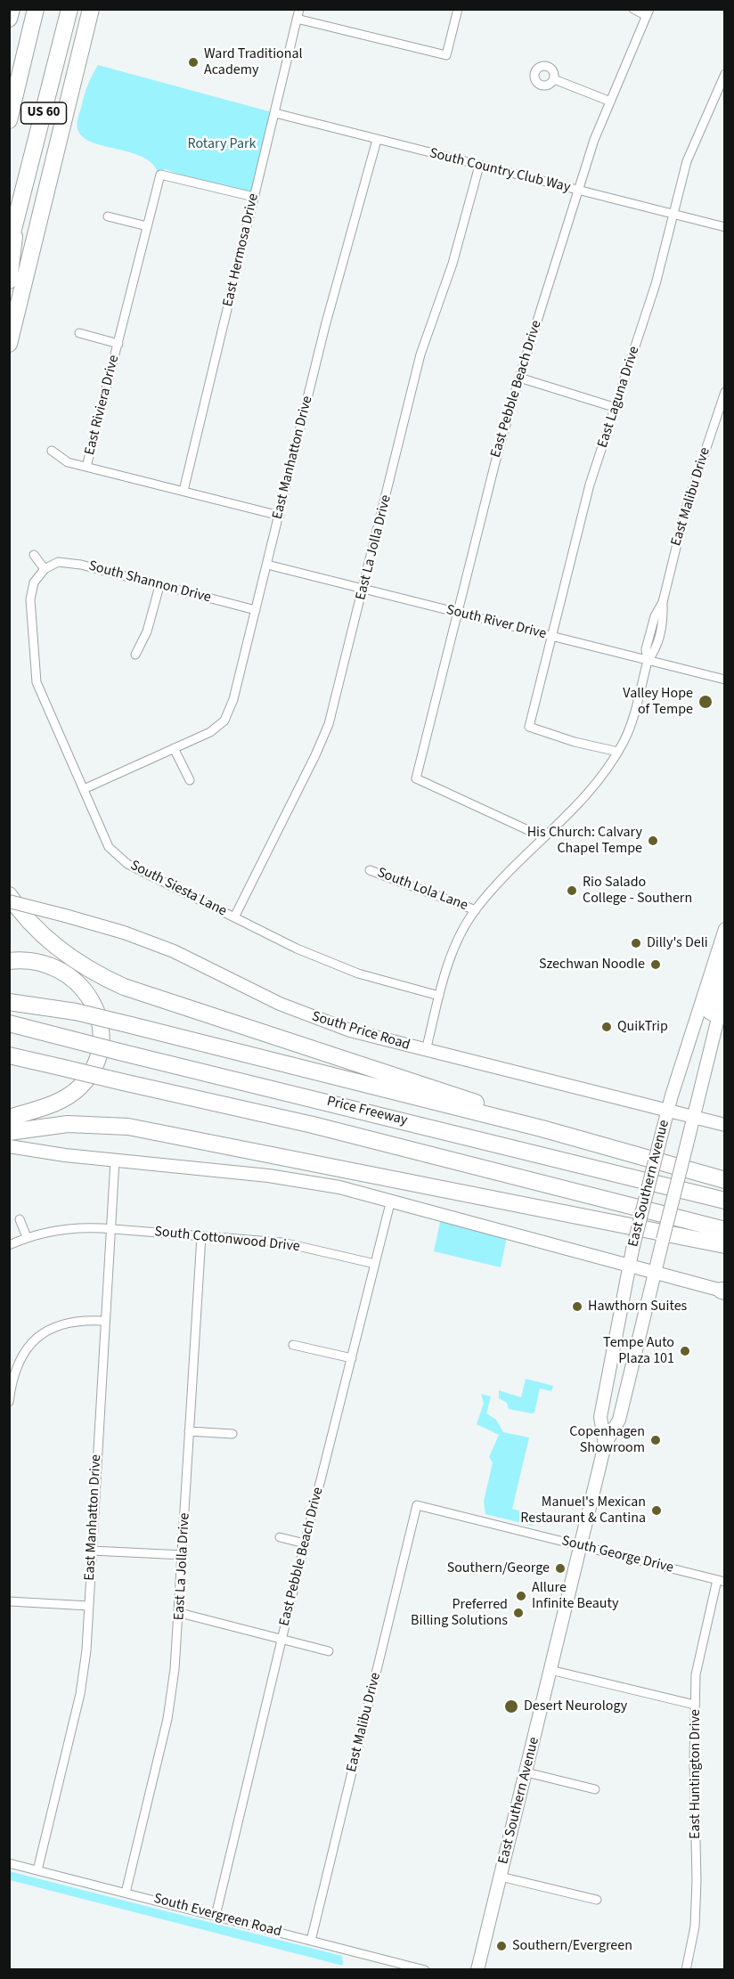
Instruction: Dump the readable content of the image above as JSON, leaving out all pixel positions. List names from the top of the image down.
{
  "streets": {
    "highway": ["US 60", "Price Freeway"],
    "main road": ["South Price Road", "East Southern Avenue"],
    "street": [
      "South Country Club Way",
      "East Hermosa Drive",
      "East Pebble Beach Drive",
      "East Laguna Drive",
      "East Riviera Drive",
      "East Manhatton Drive",
      "East Malibu Drive",
      "East La Jolla Drive",
      "South Shannon Drive",
      "South River Drive",
      "South Siesta Lane",
      "South Lola Lane",
      "South Cottonwood Drive",
      "South George Drive",
      "East Huntington Drive",
      "South Evergreen Road"
    ]
  },
  "crossings": [
    ["South Country Club Way", "East Hermosa Drive"],
    ["South Country Club Way", "East Pebble Beach Drive"],
    ["South Country Club Way", "East Laguna Drive"],
    ["South Country Club Way", "East Manhatton Drive"],
    ["South Country Club Way", "East La Jolla Drive"],
    ["East Hermosa Drive", "East Riviera Drive"],
    ["East Pebble Beach Drive", "East Malibu Drive"],
    ["East Pebble Beach Drive", "South River Drive"],
    ["East Pebble Beach Drive", "South Cottonwood Drive"],
    ["East Pebble Beach Drive", "South Evergreen Road"],
    ["East Laguna Drive", "East Malibu Drive"],
    ["East Laguna Drive", "South River Drive"],
    ["East Manhatton Drive", "South Shannon Drive"],
    ["East Manhatton Drive", "South River Drive"],
    ["East Manhatton Drive", "South Siesta Lane"],
    ["East Manhatton Drive", "South Cottonwood Drive"],
    ["East Manhatton Drive", "South Evergreen Road"],
    ["East Malibu Drive", "South River Drive"],
    ["East Malibu Drive", "South Siesta Lane"],
    ["East Malibu Drive", "South Lola Lane"],
    ["East Malibu Drive", "South Price Road"],
    ["East Malibu Drive", "South George Drive"],
    ["East Malibu Drive", "South Evergreen Road"],
    ["East La Jolla Drive", "South River Drive"],
    ["East La Jolla Drive", "South Siesta Lane"],
    ["East La Jolla Drive", "South Cottonwood Drive"],
    ["East La Jolla Drive", "South Evergreen Road"],
    ["South Shannon Drive", "South Siesta Lane"],
    ["South Price Road", "East Southern Avenue"],
    ["East Southern Avenue", "South George Drive"],
    ["South George Drive", "East Huntington Drive"]
  ],
  "parks": ["Rotary Park"],
  "places": [
    "Ward Traditional Academy",
    "Valley Hope of Tempe",
    "His Church: Calvary Chapel Tempe",
    "Rio Salado College - Southern",
    "Dilly's Deli",
    "Szechwan Noodle",
    "QuikTrip",
    "Hawthorn Suites",
    "Tempe Auto Plaza 101",
    "Copenhagen Showroom",
    "Manuel's Mexican Restaurant & Cantina",
    "Southern/George",
    "Allure Infinite Beauty",
    "Preferred Billing Solutions",
    "Desert Neurology",
    "Southern/Evergreen"
  ]
}
